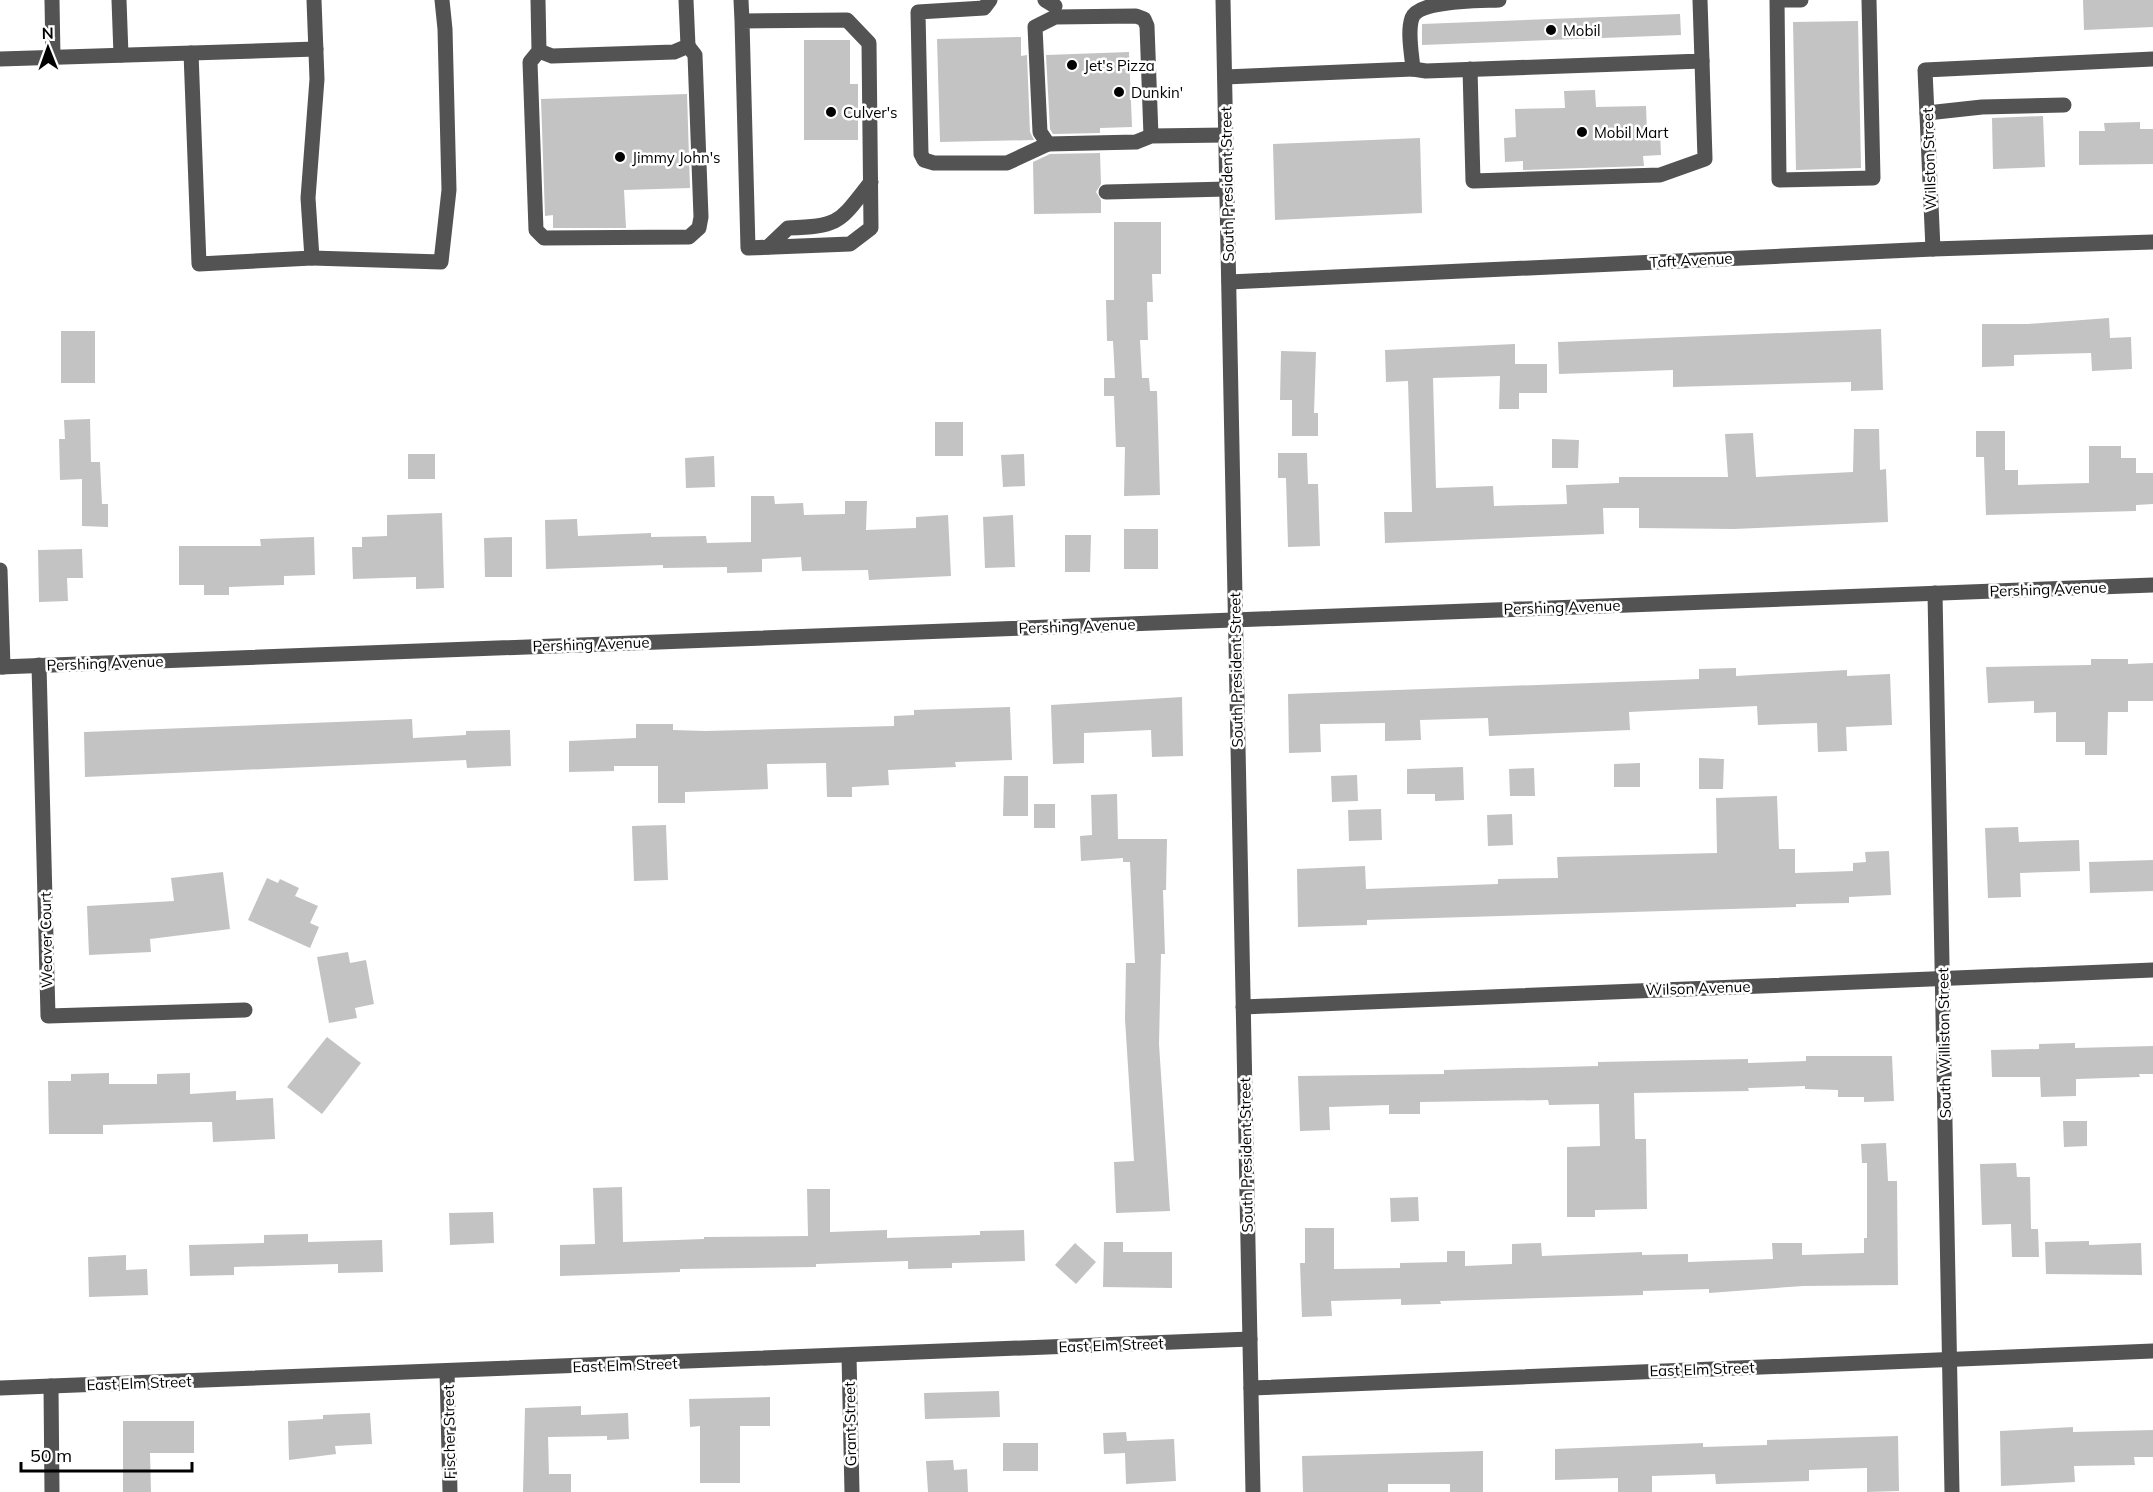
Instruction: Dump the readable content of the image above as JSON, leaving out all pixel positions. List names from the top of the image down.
{
  "streets": {
    "street": [
      "Willston Street",
      "South President Street",
      "Taft Avenue",
      "Pershing Avenue",
      "Weaver Court",
      "Wilson Avenue",
      "South Williston Street",
      "East Elm Street",
      "Grant Street",
      "Fischer Street"
    ]
  },
  "crossings": [
    ["Willston Street", "Taft Avenue"],
    ["South President Street", "Taft Avenue"],
    ["South President Street", "Pershing Avenue"],
    ["South President Street", "Wilson Avenue"],
    ["South President Street", "East Elm Street"],
    ["Pershing Avenue", "Weaver Court"],
    ["Pershing Avenue", "South Williston Street"],
    ["Wilson Avenue", "South Williston Street"],
    ["South Williston Street", "East Elm Street"],
    ["East Elm Street", "Grant Street"],
    ["East Elm Street", "Fischer Street"]
  ],
  "places": [
    "Mobil",
    "Jet's Pizza",
    "Dunkin'",
    "Culver's",
    "Mobil Mart",
    "Jimmy John's"
  ],
  "scale_bar": "50 m",
  "north": "top"
}
